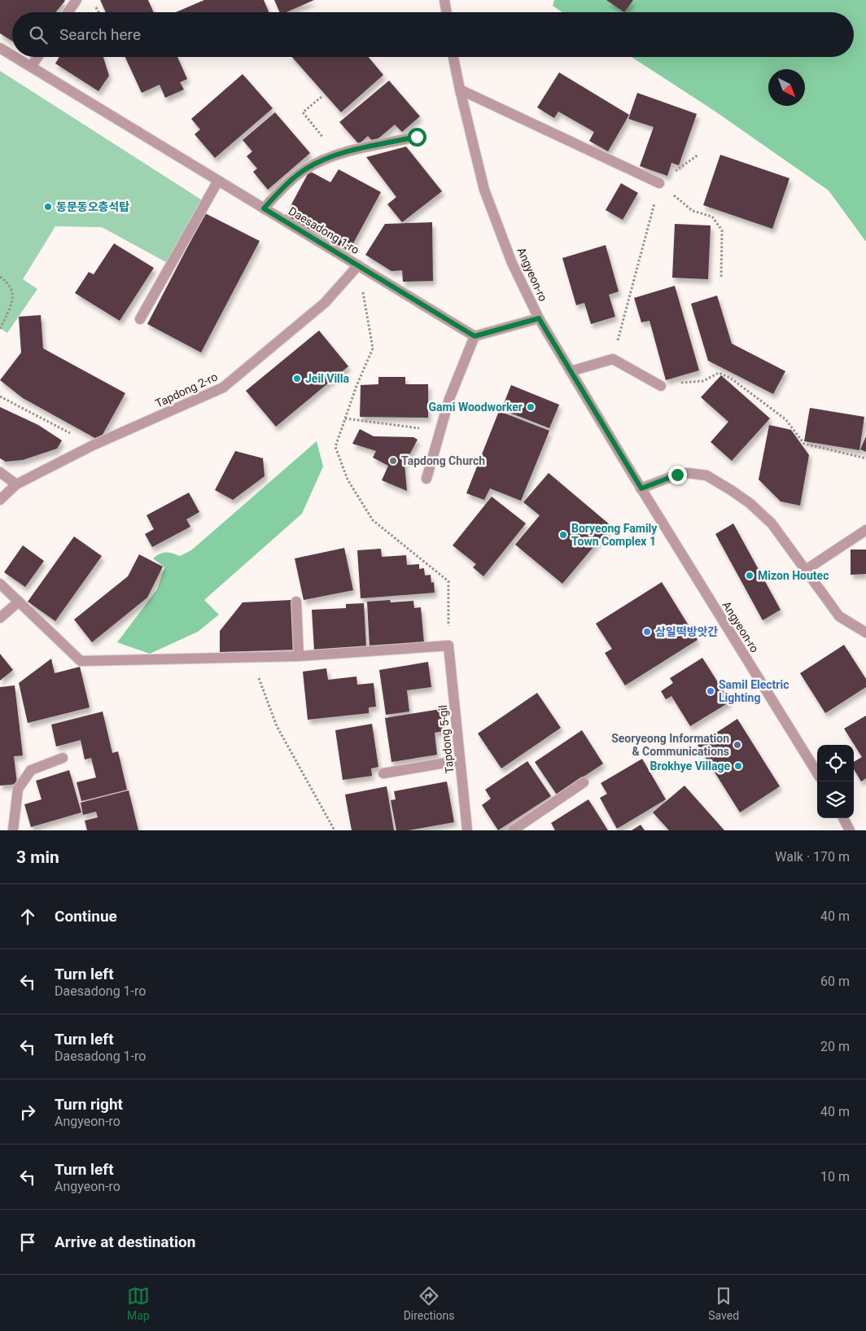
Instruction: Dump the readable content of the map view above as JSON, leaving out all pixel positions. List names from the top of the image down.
{
  "streets": {
    "street": [
      "Daesadong 1-ro",
      "Angyeon-ro",
      "Tapdong 2-ro",
      "Tapdong 5-gil"
    ]
  },
  "crossings": [
    ["Daesadong 1-ro", "Tapdong 2-ro"]
  ],
  "places": [
    "동문동오층석탑",
    "Jeil Villa",
    "Gami Woodworker",
    "Tapdong Church",
    "Boryeong Family Town Complex 1",
    "Mizon Houtec",
    "삼일떡방앗간",
    "Samil Electric Lighting",
    "Seoryeong Information & Communications",
    "Brokhye Village"
  ],
  "north": "bottom right",
  "page": {
    "search": "Search here",
    "heading": ["3 min", "Walk · 170 m"],
    "list": [
      ["Continue", "40 m"],
      ["Turn left", "Daesadong 1-ro", "60 m"],
      ["Turn left", "Daesadong 1-ro", "20 m"],
      ["Turn right", "Angyeon-ro", "40 m"],
      ["Turn left", "Angyeon-ro", "10 m"],
      "Arrive at destination"
    ],
    "nav": ["Map", "Directions", "Saved"]
  }
}
